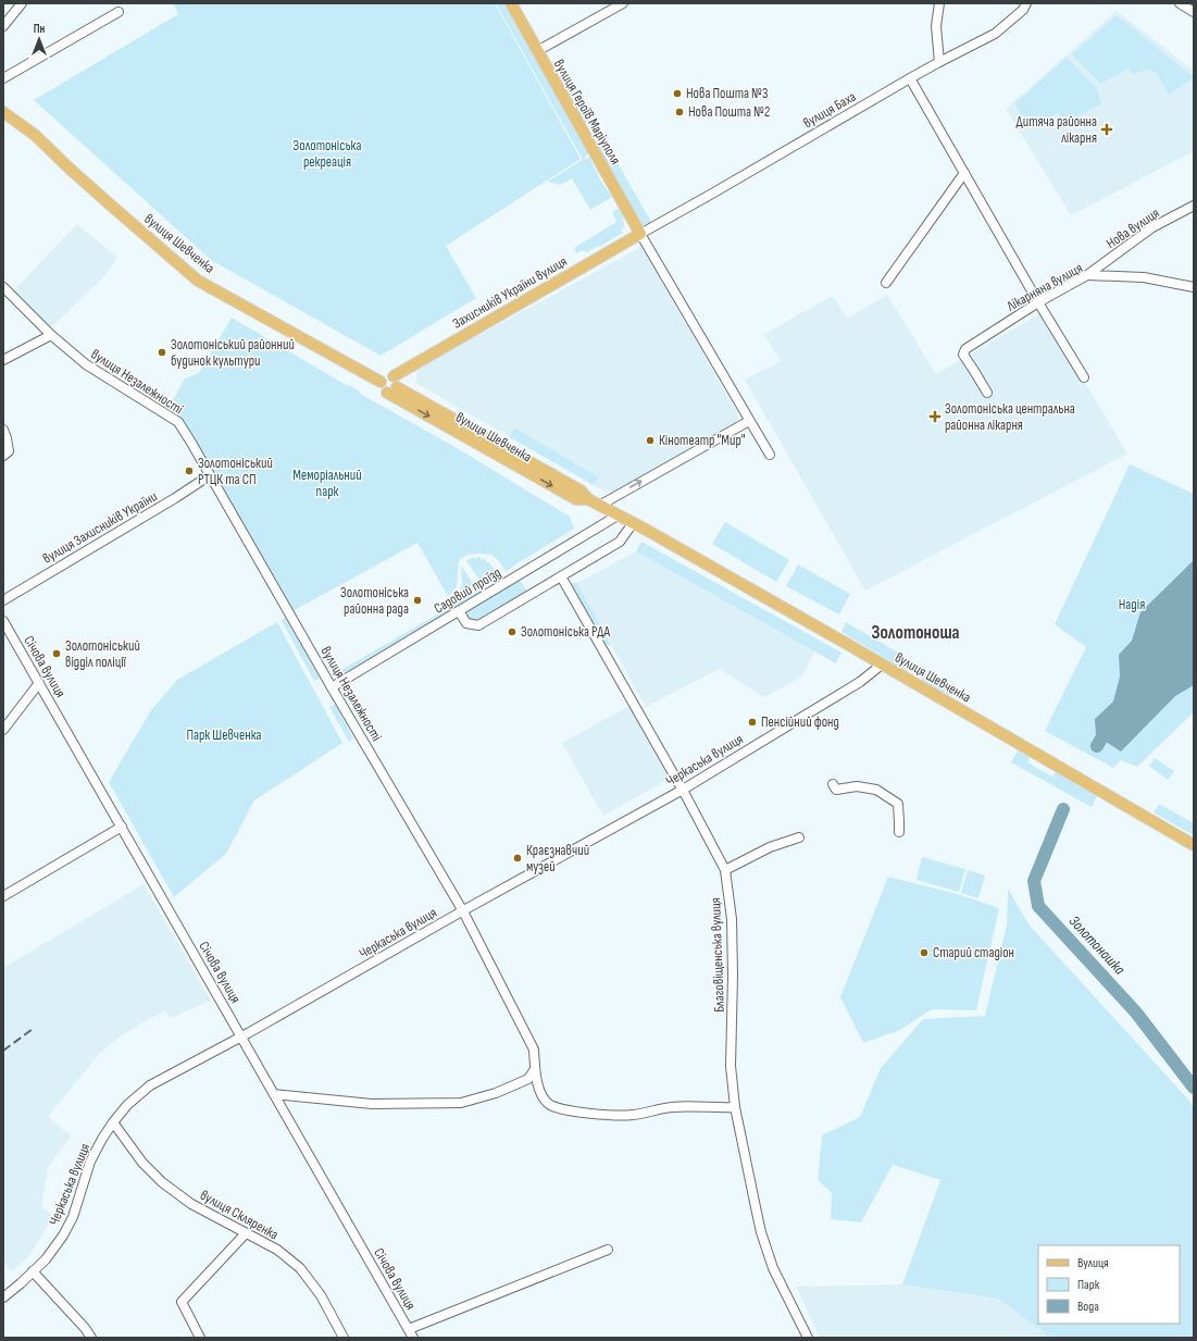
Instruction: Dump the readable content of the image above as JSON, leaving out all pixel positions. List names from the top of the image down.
{
  "streets": {
    "main road": ["вулиця Героїв Маріуполя", "вулиця Шевченка", "Захисників України вулиця"],
    "street": [
      "вулиця Баха",
      "Нова вулиця",
      "Лікарняна вулиця",
      "вулиця Незалежності",
      "вулиця Захисників України",
      "Садовий проїзд",
      "Січова вулиця",
      "Черкаська вулиця",
      "Благовіщенська вулиця",
      "вулиця Скляренка"
    ]
  },
  "crossings": [
    ["вулиця Баха", "вулиця Героїв Маріуполя"],
    ["вулиця Баха", "Захисників України вулиця"],
    ["вулиця Героїв Маріуполя", "Захисників України вулиця"],
    ["Нова вулиця", "Лікарняна вулиця"],
    ["вулиця Шевченка", "Захисників України вулиця"],
    ["вулиця Шевченка", "Садовий проїзд"],
    ["вулиця Шевченка", "Черкаська вулиця"],
    ["вулиця Незалежності", "вулиця Захисників України"],
    ["вулиця Незалежності", "Садовий проїзд"],
    ["вулиця Незалежності", "Черкаська вулиця"],
    ["вулиця Незалежності", "Благовіщенська вулиця"],
    ["Січова вулиця", "Черкаська вулиця"],
    ["Черкаська вулиця", "Благовіщенська вулиця"],
    ["Черкаська вулиця", "вулиця Скляренка"]
  ],
  "districts": ["Золотоноша"],
  "water": ["Золотоношка"],
  "parks": [
    "Золотоніська рекреація",
    "Меморіальний парк",
    "Надія",
    "Парк Шевченка"
  ],
  "places": {
    "other": [
      "Нова Пошта №3",
      "Нова Пошта №2",
      "Золотоніський районний будинок культури",
      "Кінотеатр \"Мир\"",
      "Золотоніський РТЦК та СП",
      "Золотоніська районна рада",
      "Золотоніська РДА",
      "Золотоніський відділ поліції",
      "Пенсійний фонд",
      "Краєзнавчий музей",
      "Старий стадіон"
    ],
    "health": ["Дитяча районна лікарня", "Золотоніська центральна районна лікарня"]
  },
  "legend": ["Вулиця", "Парк", "Вода"],
  "north": "top"
}
